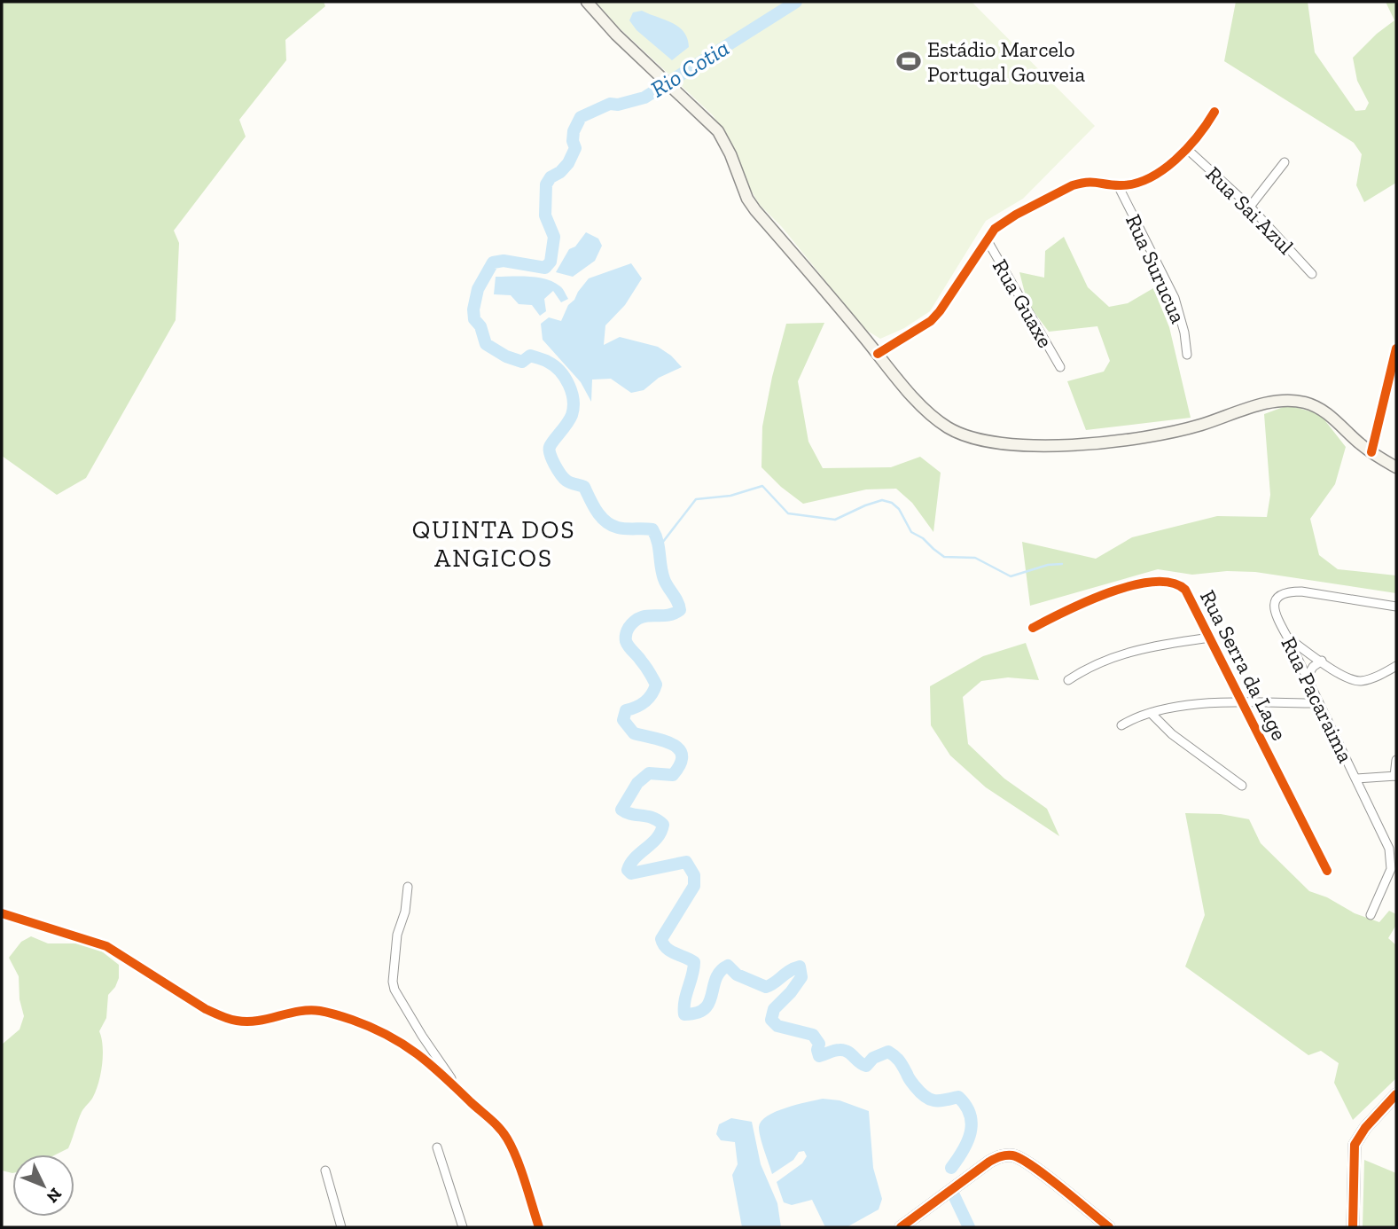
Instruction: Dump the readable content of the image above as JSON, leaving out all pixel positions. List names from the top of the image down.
{
  "streets": {
    "street": [
      "Rua Sai Azul",
      "Rua Surucua",
      "Rua Guaxe",
      "Rua Serra da Lage",
      "Rua Pacaraima"
    ]
  },
  "districts": ["QUINTA DOS ANGICOS"],
  "water": ["Rio Cotia"],
  "places": {
    "sports": ["Estádio Marcelo Portugal Gouveia"]
  },
  "north": "bottom right"
}
